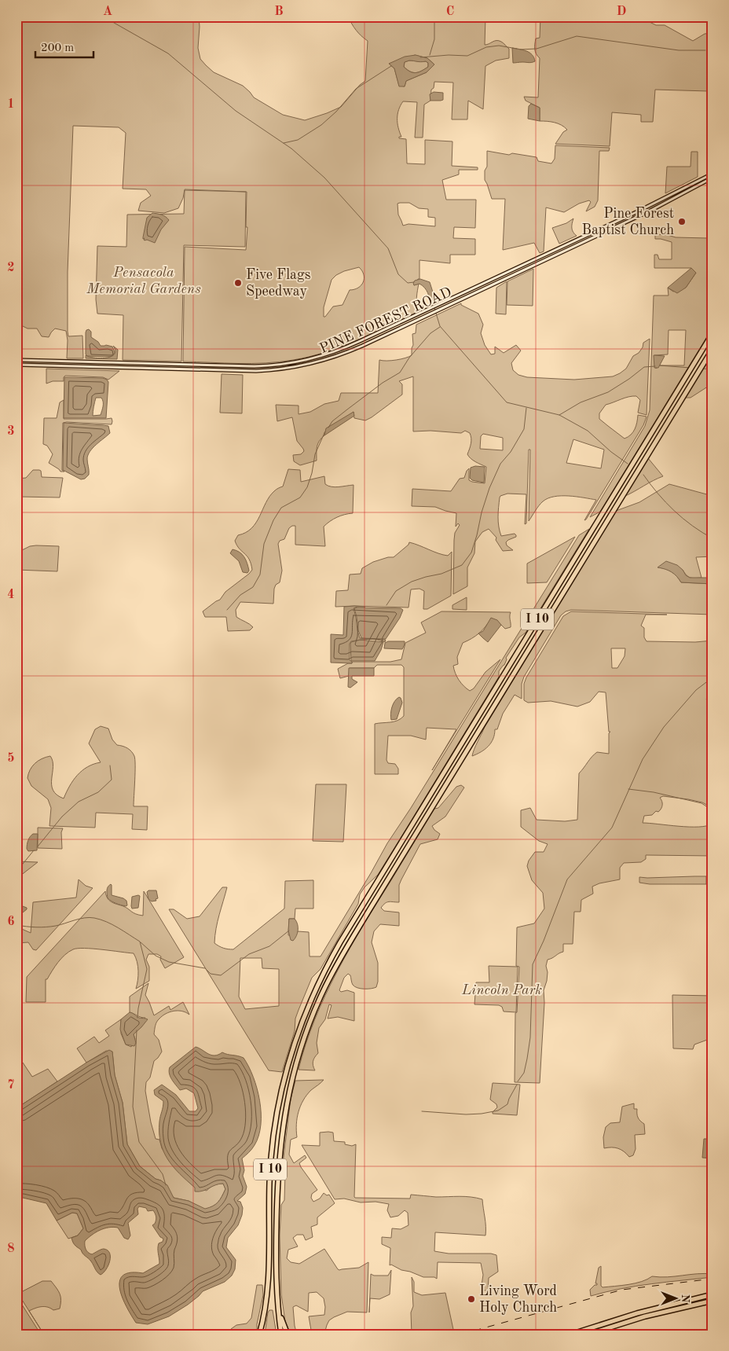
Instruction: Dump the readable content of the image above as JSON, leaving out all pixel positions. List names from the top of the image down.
{
  "streets": {
    "highway": ["I 10"],
    "main road": ["PINE FOREST ROAD"]
  },
  "parks": ["Pensacola Memorial Gardens", "Lincoln Park"],
  "places": ["Pine Forest Baptist Church", "Five Flags Speedway", "Living Word Holy Church"],
  "scale_bar": "200 m",
  "north": "right",
  "grid": {
    "columns": [
      "A",
      "B",
      "C",
      "D"
    ],
    "rows": [
      "1",
      "2",
      "3",
      "4",
      "5",
      "6",
      "7",
      "8"
    ]
  }
}
